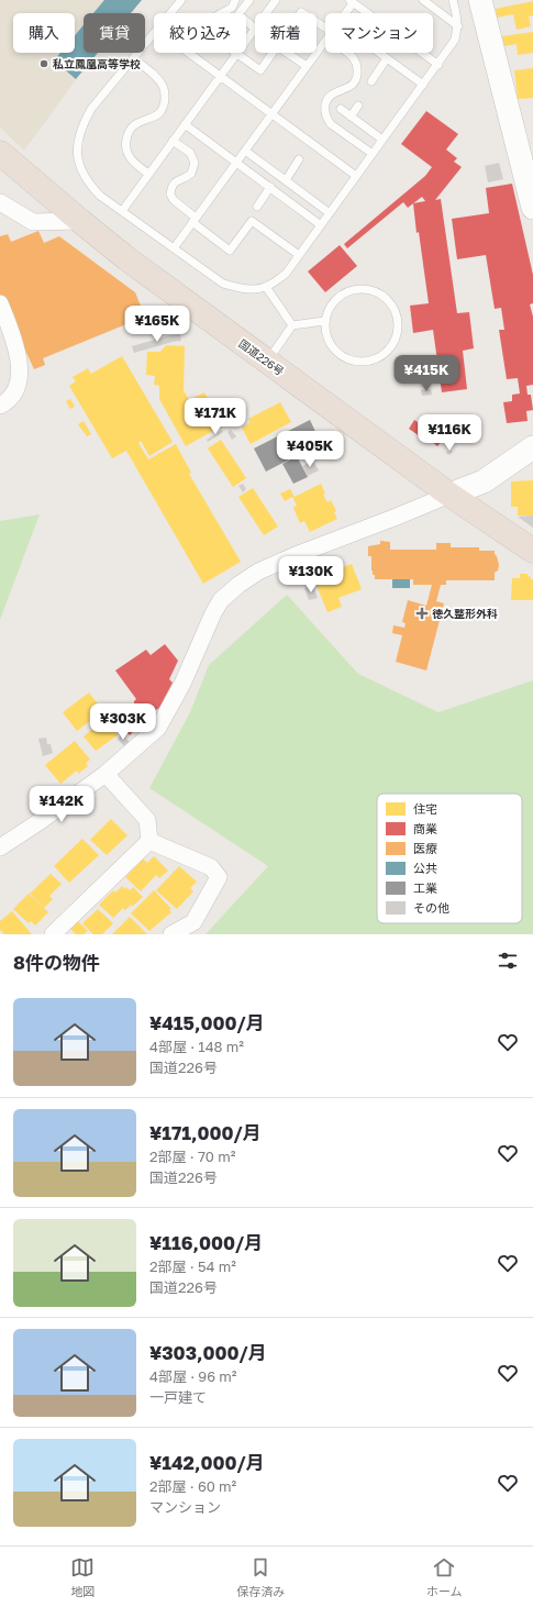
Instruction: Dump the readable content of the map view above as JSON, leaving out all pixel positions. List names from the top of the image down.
{
  "streets": {
    "highway": ["国道226号"]
  },
  "places": {
    "other": ["私立鳳凰高等学校"],
    "health": ["徳久整形外科"]
  },
  "legend": [
    "住宅",
    "商業",
    "医療",
    "公共",
    "工業",
    "その他"
  ],
  "page": {
    "chip": [
      "購入",
      "賃貸",
      "絞り込み",
      "新着",
      "マンション"
    ],
    "price": [
      "¥165K",
      "¥415K",
      "¥171K",
      "¥116K",
      "¥405K",
      "¥130K",
      "¥303K",
      "¥142K"
    ],
    "heading": "8件の物件",
    "list": [
      {
        "name": "¥415,000/月",
        "note": "4部屋 · 148 m² · 国道226号"
      },
      {
        "name": "¥171,000/月",
        "note": "2部屋 · 70 m² · 国道226号"
      },
      {
        "name": "¥116,000/月",
        "note": "2部屋 · 54 m² · 国道226号"
      },
      {
        "name": "¥303,000/月",
        "note": "4部屋 · 96 m² · 一戸建て"
      },
      {
        "name": "¥142,000/月",
        "note": "2部屋 · 60 m² · マンション"
      }
    ],
    "tabs": ["地図", "保存済み", "ホーム"]
  }
}
